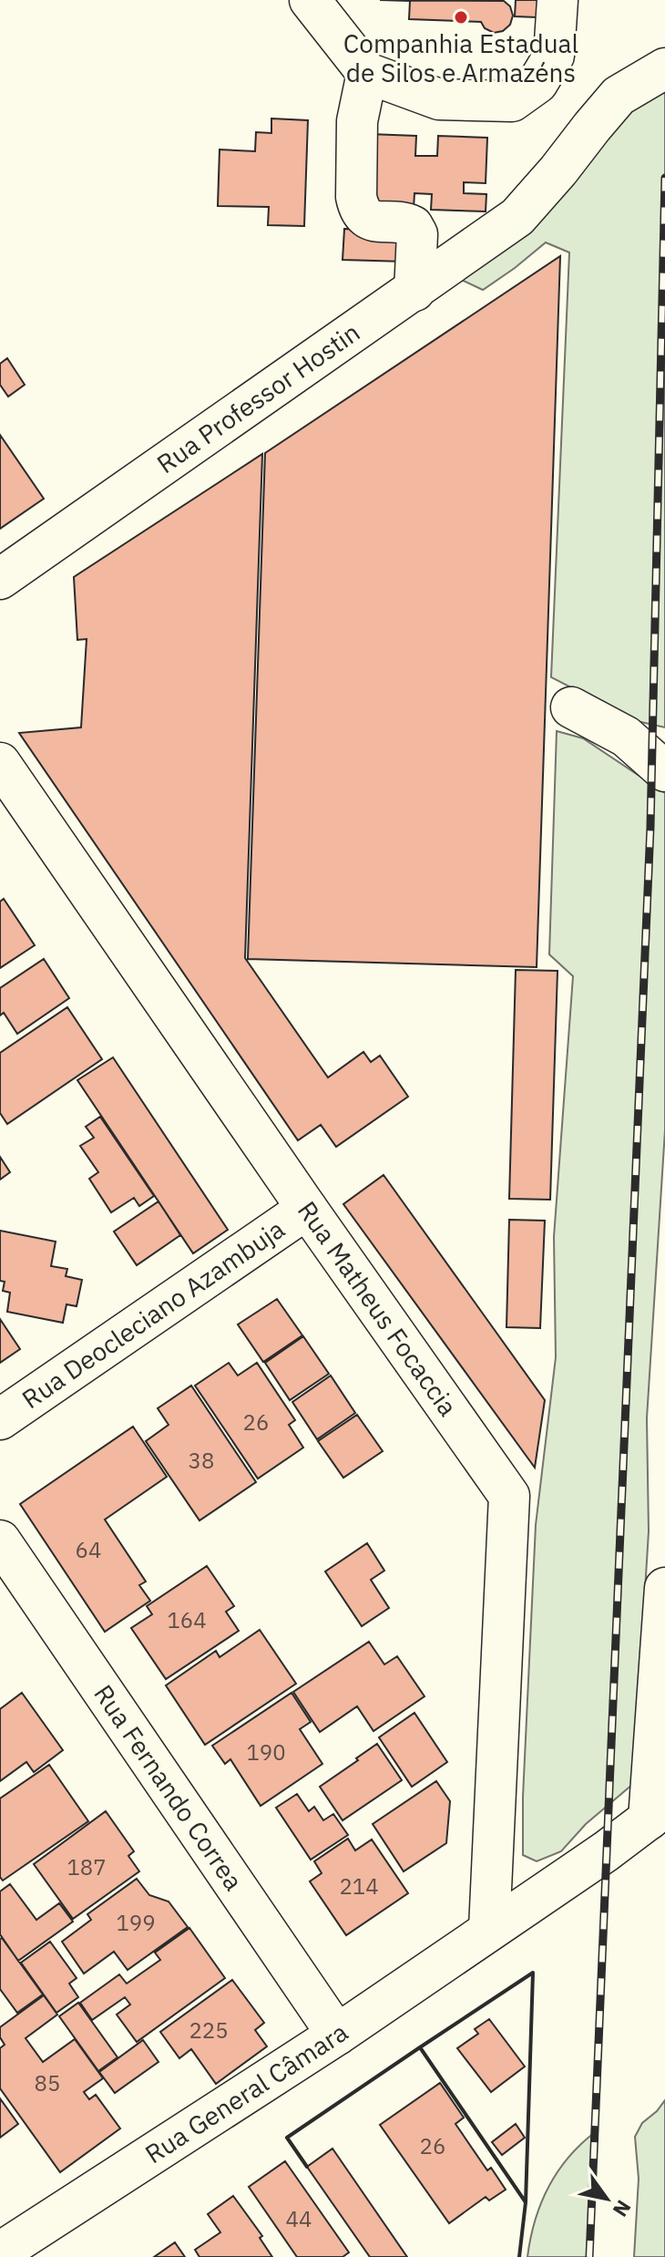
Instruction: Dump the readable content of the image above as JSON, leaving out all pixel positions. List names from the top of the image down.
{
  "streets": {
    "street": [
      "Rua Professor Hostin",
      "Rua Matheus Focaccia",
      "Rua Deocleciano Azambuja",
      "Rua Fernando Correa",
      "Rua General Câmara"
    ]
  },
  "crossings": [
    ["Rua Matheus Focaccia", "Rua Deocleciano Azambuja"],
    ["Rua Matheus Focaccia", "Rua General Câmara"],
    ["Rua Fernando Correa", "Rua General Câmara"]
  ],
  "places": ["Companhia Estadual de Silos e Armazéns"],
  "house_numbers": [
    "26",
    "38",
    "64",
    "164",
    "190",
    "187",
    "214",
    "199",
    "225",
    "85",
    "26",
    "44"
  ],
  "north": "bottom right"
}
